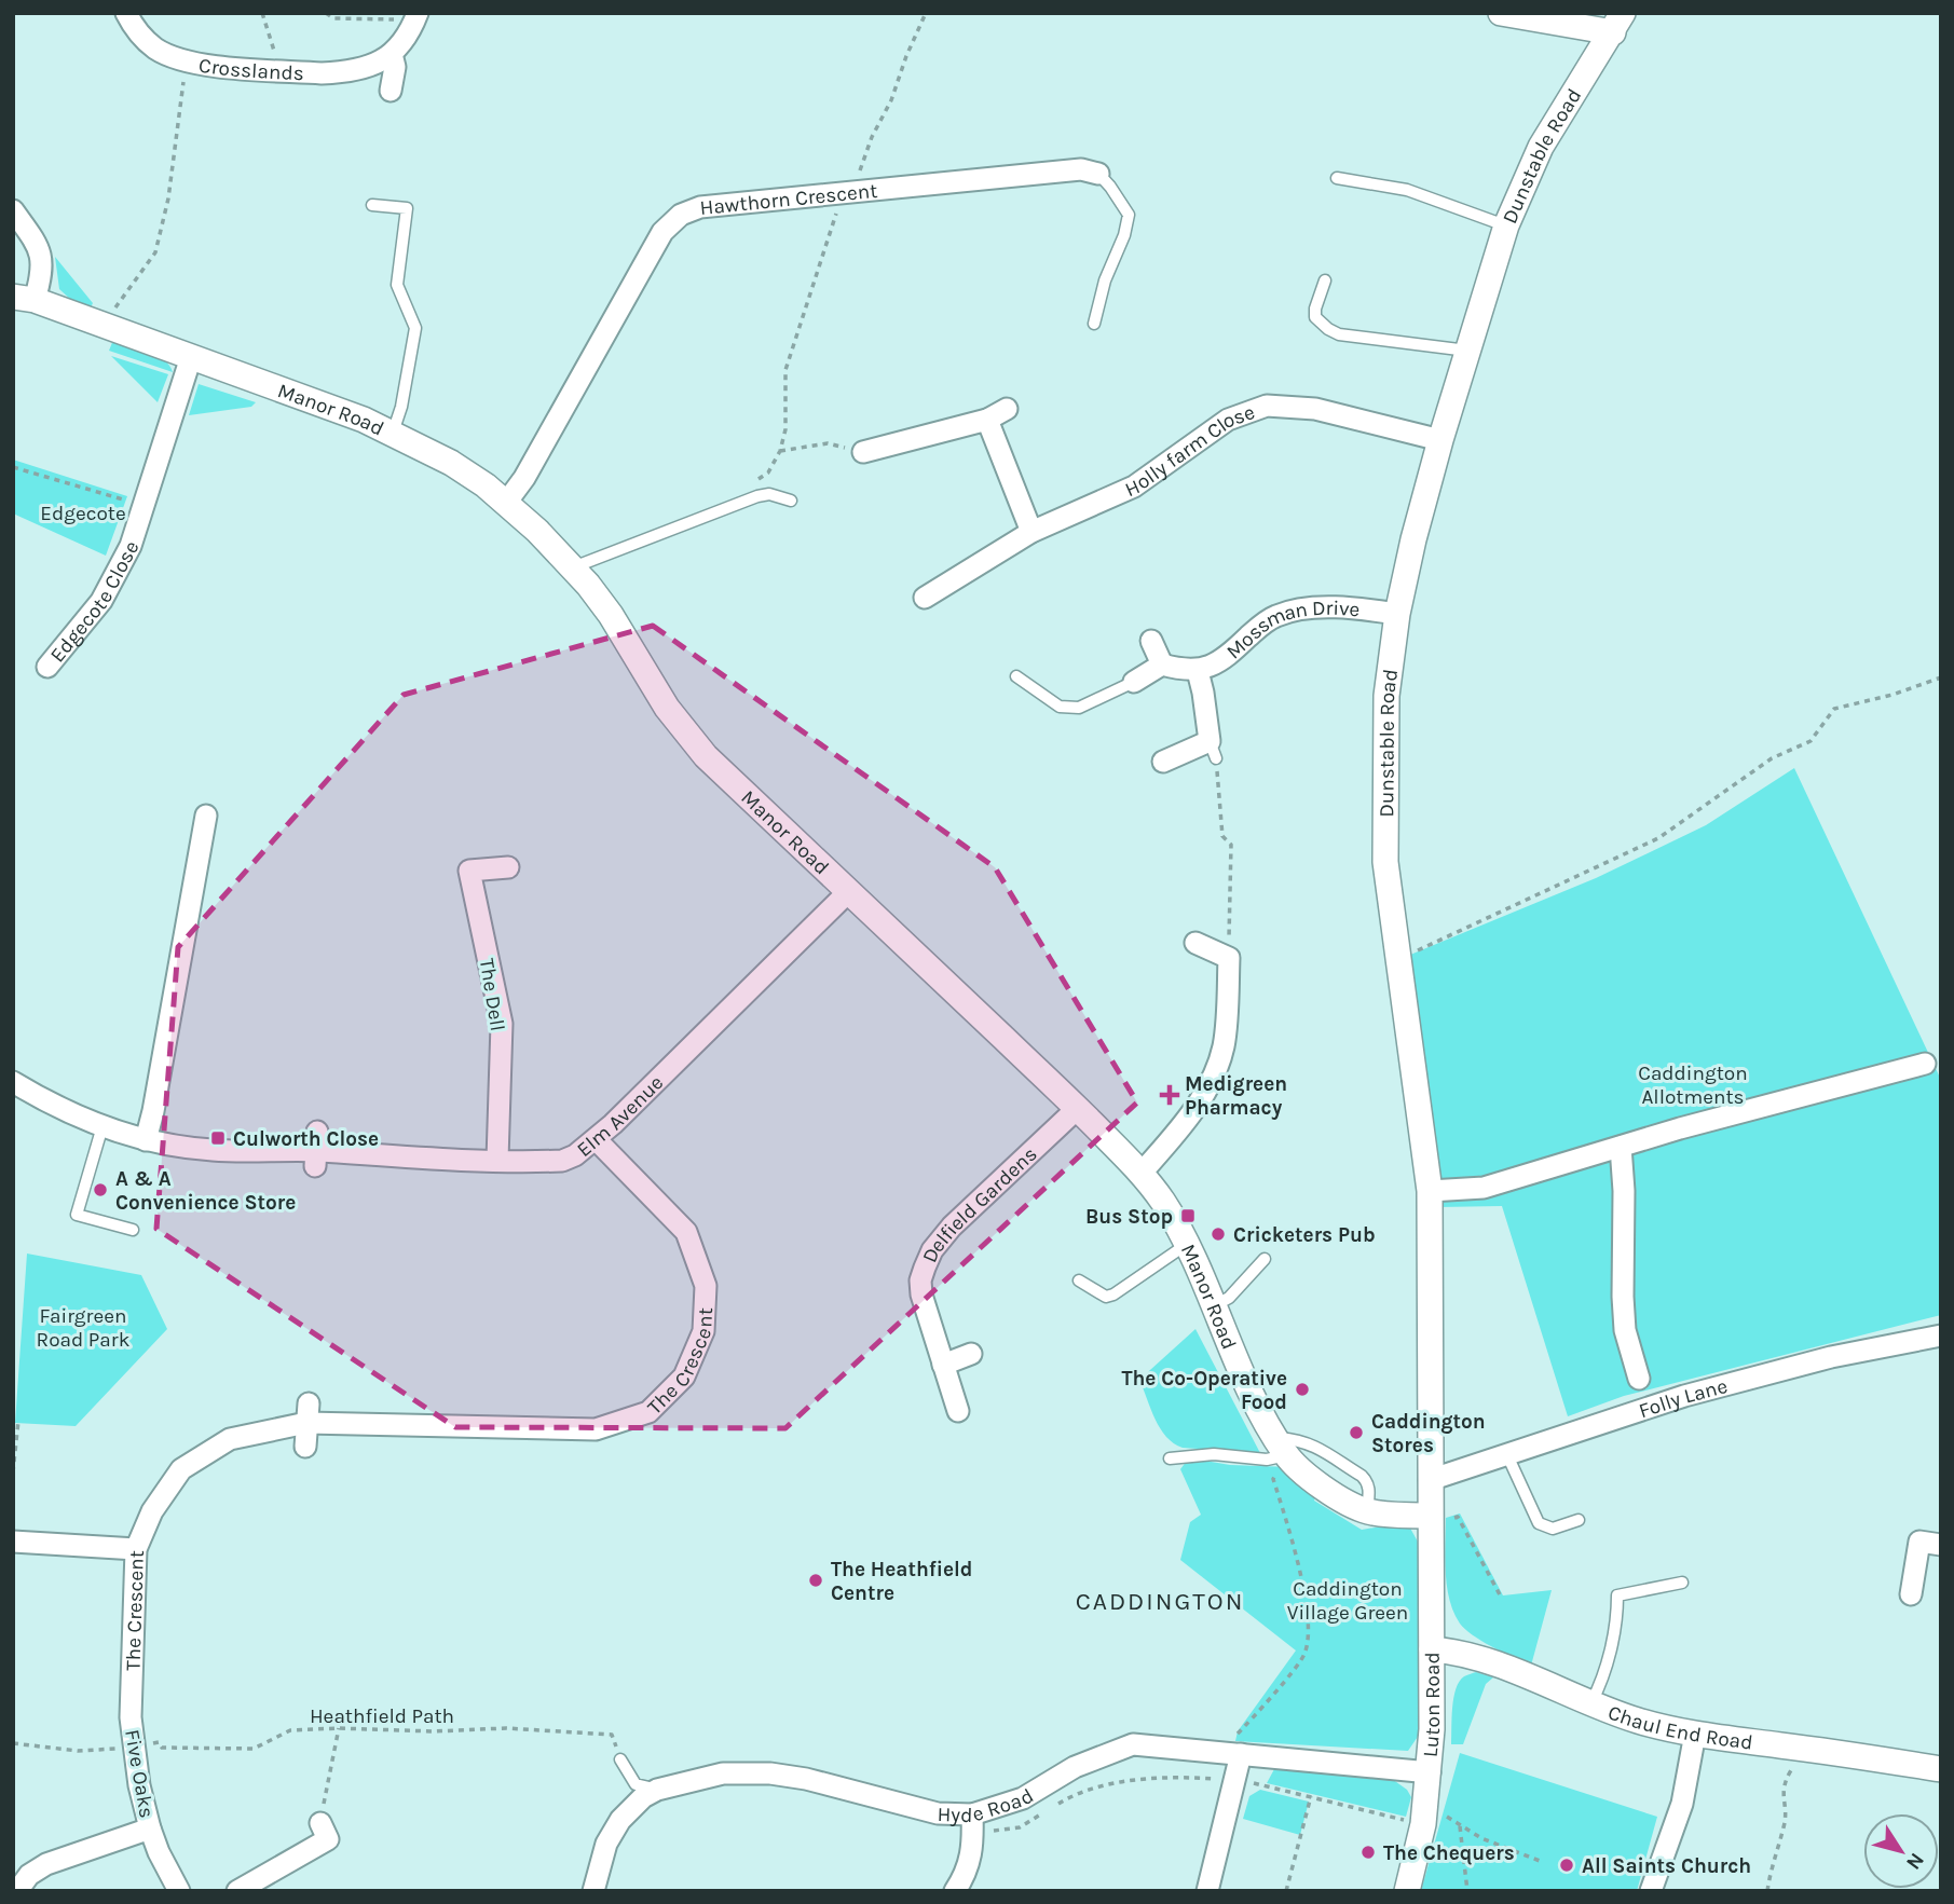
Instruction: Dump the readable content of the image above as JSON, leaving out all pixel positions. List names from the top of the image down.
{
  "streets": {
    "street": [
      "Crosslands",
      "Dunstable Road",
      "Hawthorn Crescent",
      "Manor Road",
      "Holly farm Close",
      "Edgecote Close",
      "Mossman Drive",
      "The Dell",
      "Elm Avenue",
      "Delfield Gardens",
      "The Crescent",
      "Folly Lane",
      "Luton Road",
      "Chaul End Road",
      "Five Oaks",
      "Hyde Road"
    ],
    "path": ["Heathfield Path"]
  },
  "crossings": [
    ["Dunstable Road", "Manor Road"],
    ["Dunstable Road", "Holly farm Close"],
    ["Dunstable Road", "Mossman Drive"],
    ["Dunstable Road", "Folly Lane"],
    ["Dunstable Road", "Luton Road"],
    ["Hawthorn Crescent", "Manor Road"],
    ["Manor Road", "Edgecote Close"],
    ["Manor Road", "Elm Avenue"],
    ["Manor Road", "Delfield Gardens"],
    ["Manor Road", "Luton Road"],
    ["The Dell", "Elm Avenue"],
    ["Elm Avenue", "The Crescent"],
    ["The Crescent", "Five Oaks"],
    ["Luton Road", "Chaul End Road"],
    ["Luton Road", "Hyde Road"],
    ["Heathfield Path", "Five Oaks"]
  ],
  "districts": ["CADDINGTON"],
  "parks": [
    "Edgecote",
    "Caddington Allotments",
    "Fairgreen Road Park",
    "Caddington Village Green"
  ],
  "places": {
    "health": ["Medigreen Pharmacy"],
    "transit": ["Culworth Close", "Bus Stop"],
    "other": [
      "A & A Convenience Store",
      "Cricketers Pub",
      "The Co-Operative Food",
      "Caddington Stores",
      "The Heathfield Centre",
      "The Chequers",
      "All Saints Church"
    ]
  },
  "north": "bottom right"
}
